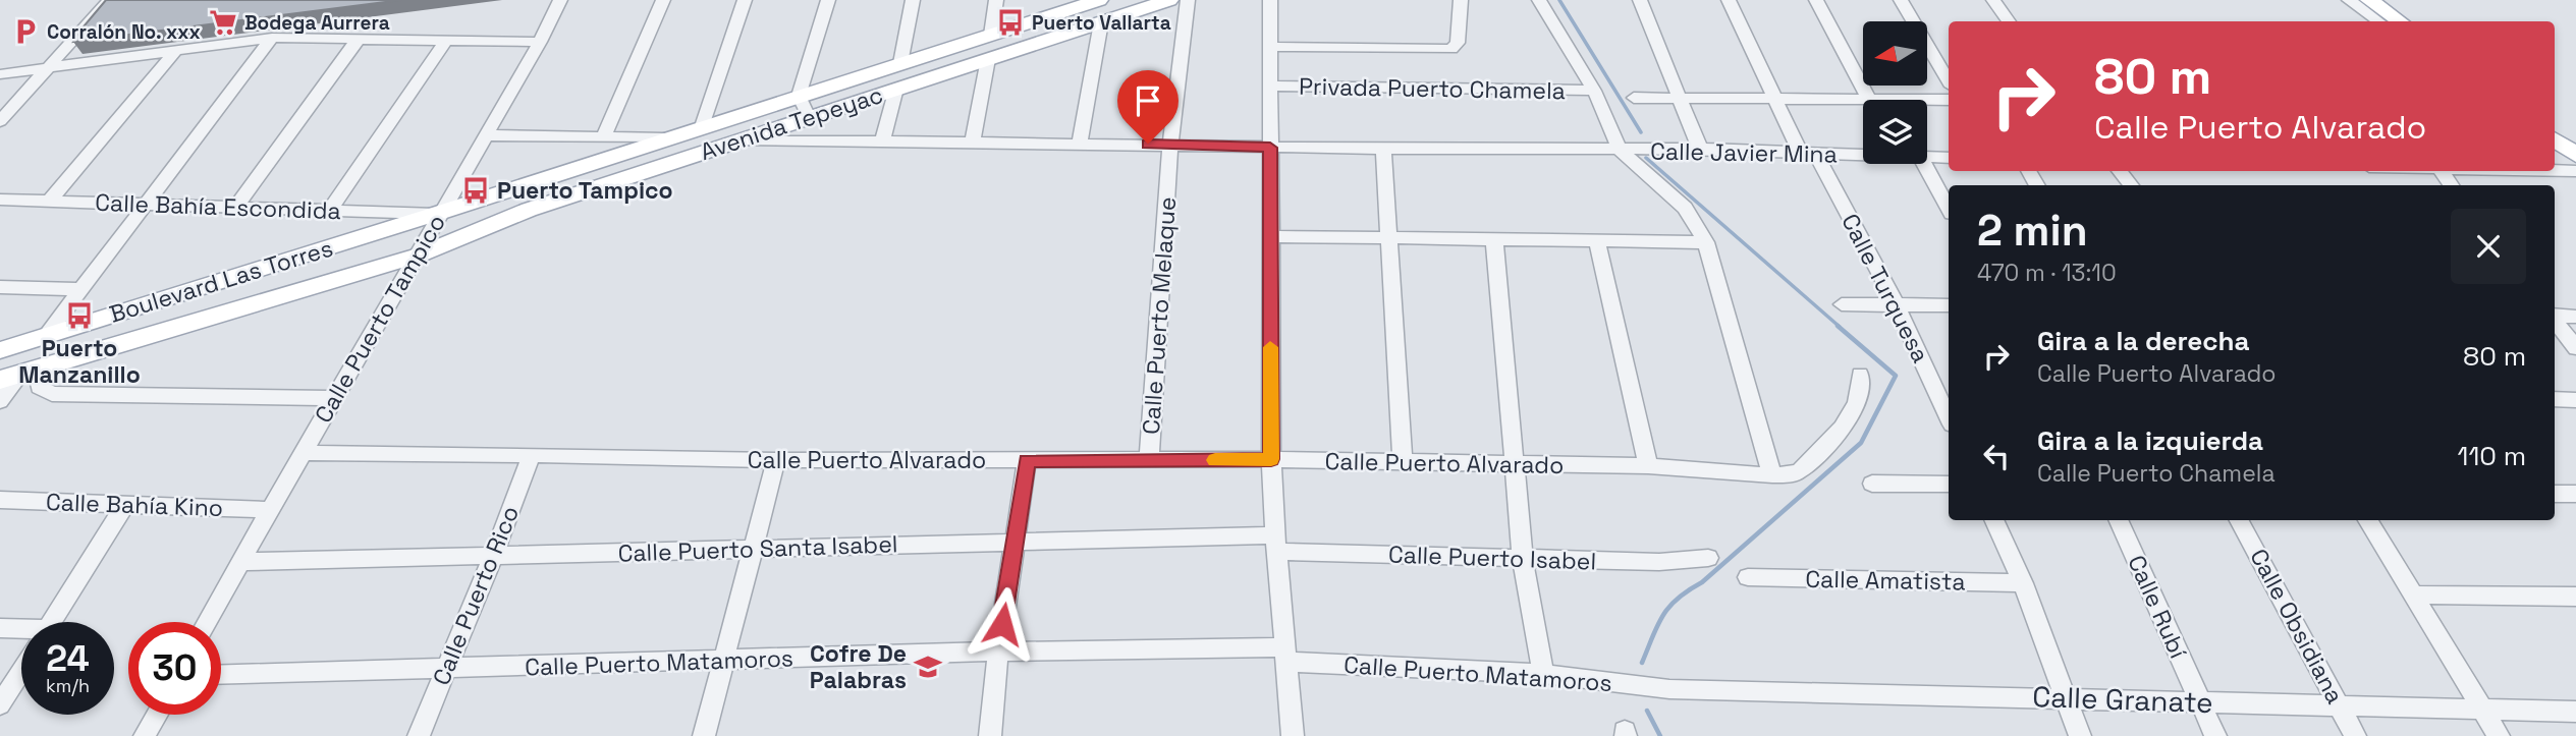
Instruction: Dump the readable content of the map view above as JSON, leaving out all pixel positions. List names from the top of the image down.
{
  "streets": {
    "main road": ["Avenida Tepeyac", "Boulevard Las Torres"],
    "street": [
      "Privada Puerto Chamela",
      "Calle Javier Mina",
      "Calle Bahía Escondida",
      "Calle Turquesa",
      "Calle Puerto Melaque",
      "Calle Puerto Tampico",
      "Calle Puerto Alvarado",
      "Calle Bahía Kino",
      "Calle Puerto Santa Isabel",
      "Calle Puerto Isabel",
      "Calle Amatista",
      "Calle Puerto Rico",
      "Calle Rubí",
      "Calle Obsidiana",
      "Calle Puerto Matamoros",
      "Calle Granate"
    ]
  },
  "crossings": [
    ["Avenida Tepeyac", "Calle Javier Mina"],
    ["Avenida Tepeyac", "Calle Bahía Escondida"],
    ["Avenida Tepeyac", "Boulevard Las Torres"],
    ["Avenida Tepeyac", "Calle Puerto Tampico"],
    ["Calle Javier Mina", "Calle Turquesa"],
    ["Calle Javier Mina", "Calle Puerto Melaque"],
    ["Calle Bahía Escondida", "Boulevard Las Torres"],
    ["Calle Bahía Escondida", "Calle Puerto Tampico"],
    ["Boulevard Las Torres", "Calle Puerto Tampico"],
    ["Calle Puerto Melaque", "Calle Puerto Alvarado"],
    ["Calle Puerto Tampico", "Calle Puerto Alvarado"],
    ["Calle Puerto Tampico", "Calle Bahía Kino"],
    ["Calle Puerto Tampico", "Calle Puerto Santa Isabel"],
    ["Calle Puerto Alvarado", "Calle Puerto Rico"],
    ["Calle Puerto Santa Isabel", "Calle Puerto Isabel"],
    ["Calle Puerto Santa Isabel", "Calle Puerto Rico"],
    ["Calle Puerto Rico", "Calle Puerto Matamoros"],
    ["Calle Rubí", "Calle Granate"],
    ["Calle Obsidiana", "Calle Granate"],
    ["Calle Puerto Matamoros", "Calle Granate"]
  ],
  "places": {
    "supermarket": ["Bodega Aurrera"],
    "bus stop": ["Puerto Vallarta", "Puerto Tampico", "Puerto Manzanillo"],
    "parking": ["Corralón No. xxx"],
    "school or university": ["Cofre De Palabras"]
  },
  "north": "left",
  "page": {
    "turn": ["80 m", "Calle Puerto Alvarado"],
    "heading": ["2 min", "470 m · 13:10"],
    "list": [
      {
        "name": "Gira a la derecha",
        "note": "Calle Puerto Alvarado",
        "value": "80 m"
      },
      {
        "name": "Gira a la izquierda",
        "note": "Calle Puerto Chamela",
        "value": "110 m"
      }
    ],
    "speed": "24 km/h",
    "limit": "30"
  }
}
